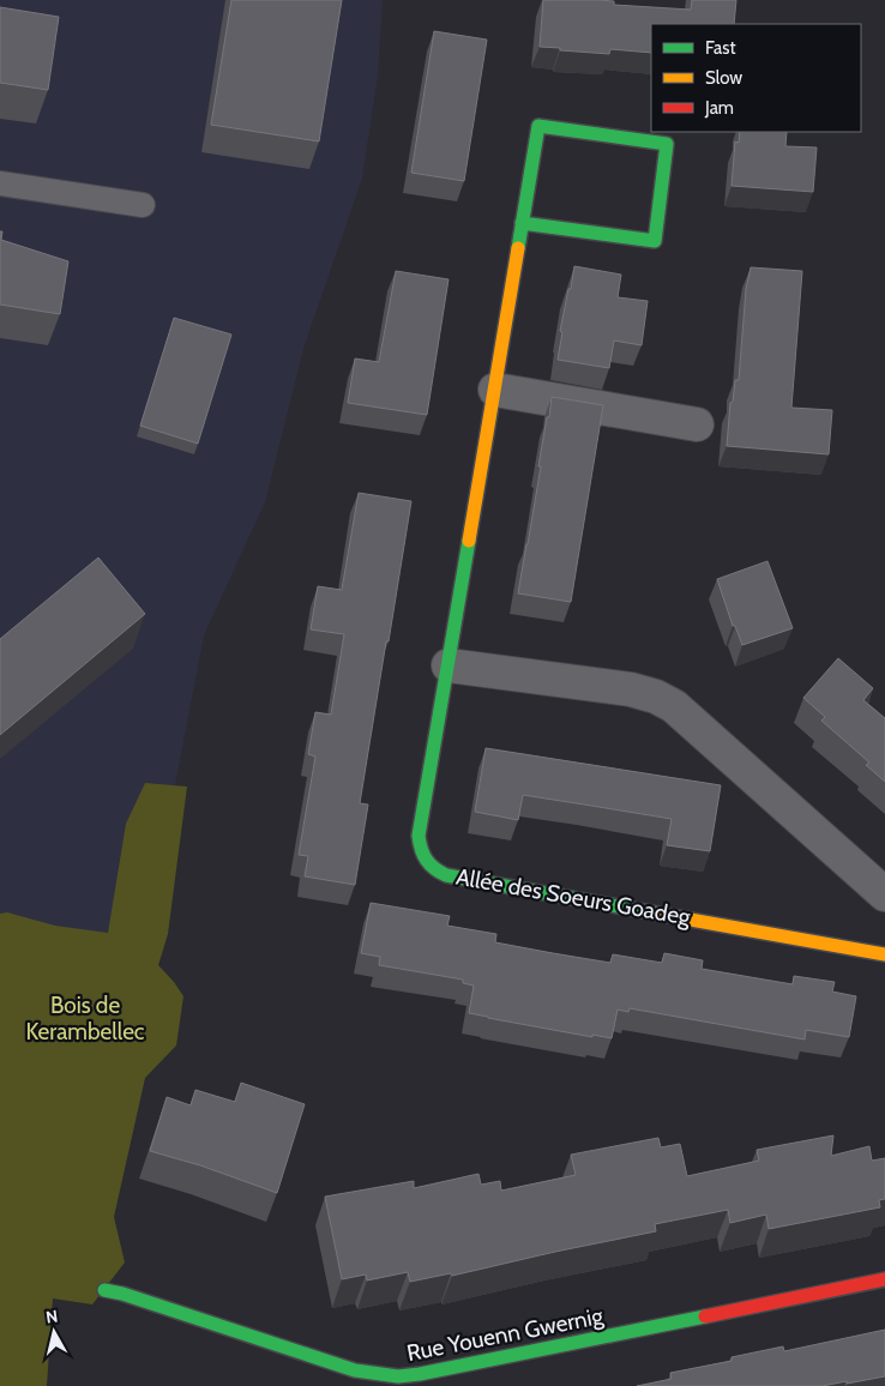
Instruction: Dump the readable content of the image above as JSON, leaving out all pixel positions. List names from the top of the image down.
{
  "streets": {
    "street": ["Allée des Soeurs Goadeg", "Rue Youenn Gwernig"]
  },
  "parks": ["Bois de Kerambellec"],
  "legend": ["Fast", "Slow", "Jam"],
  "north": "top"
}
